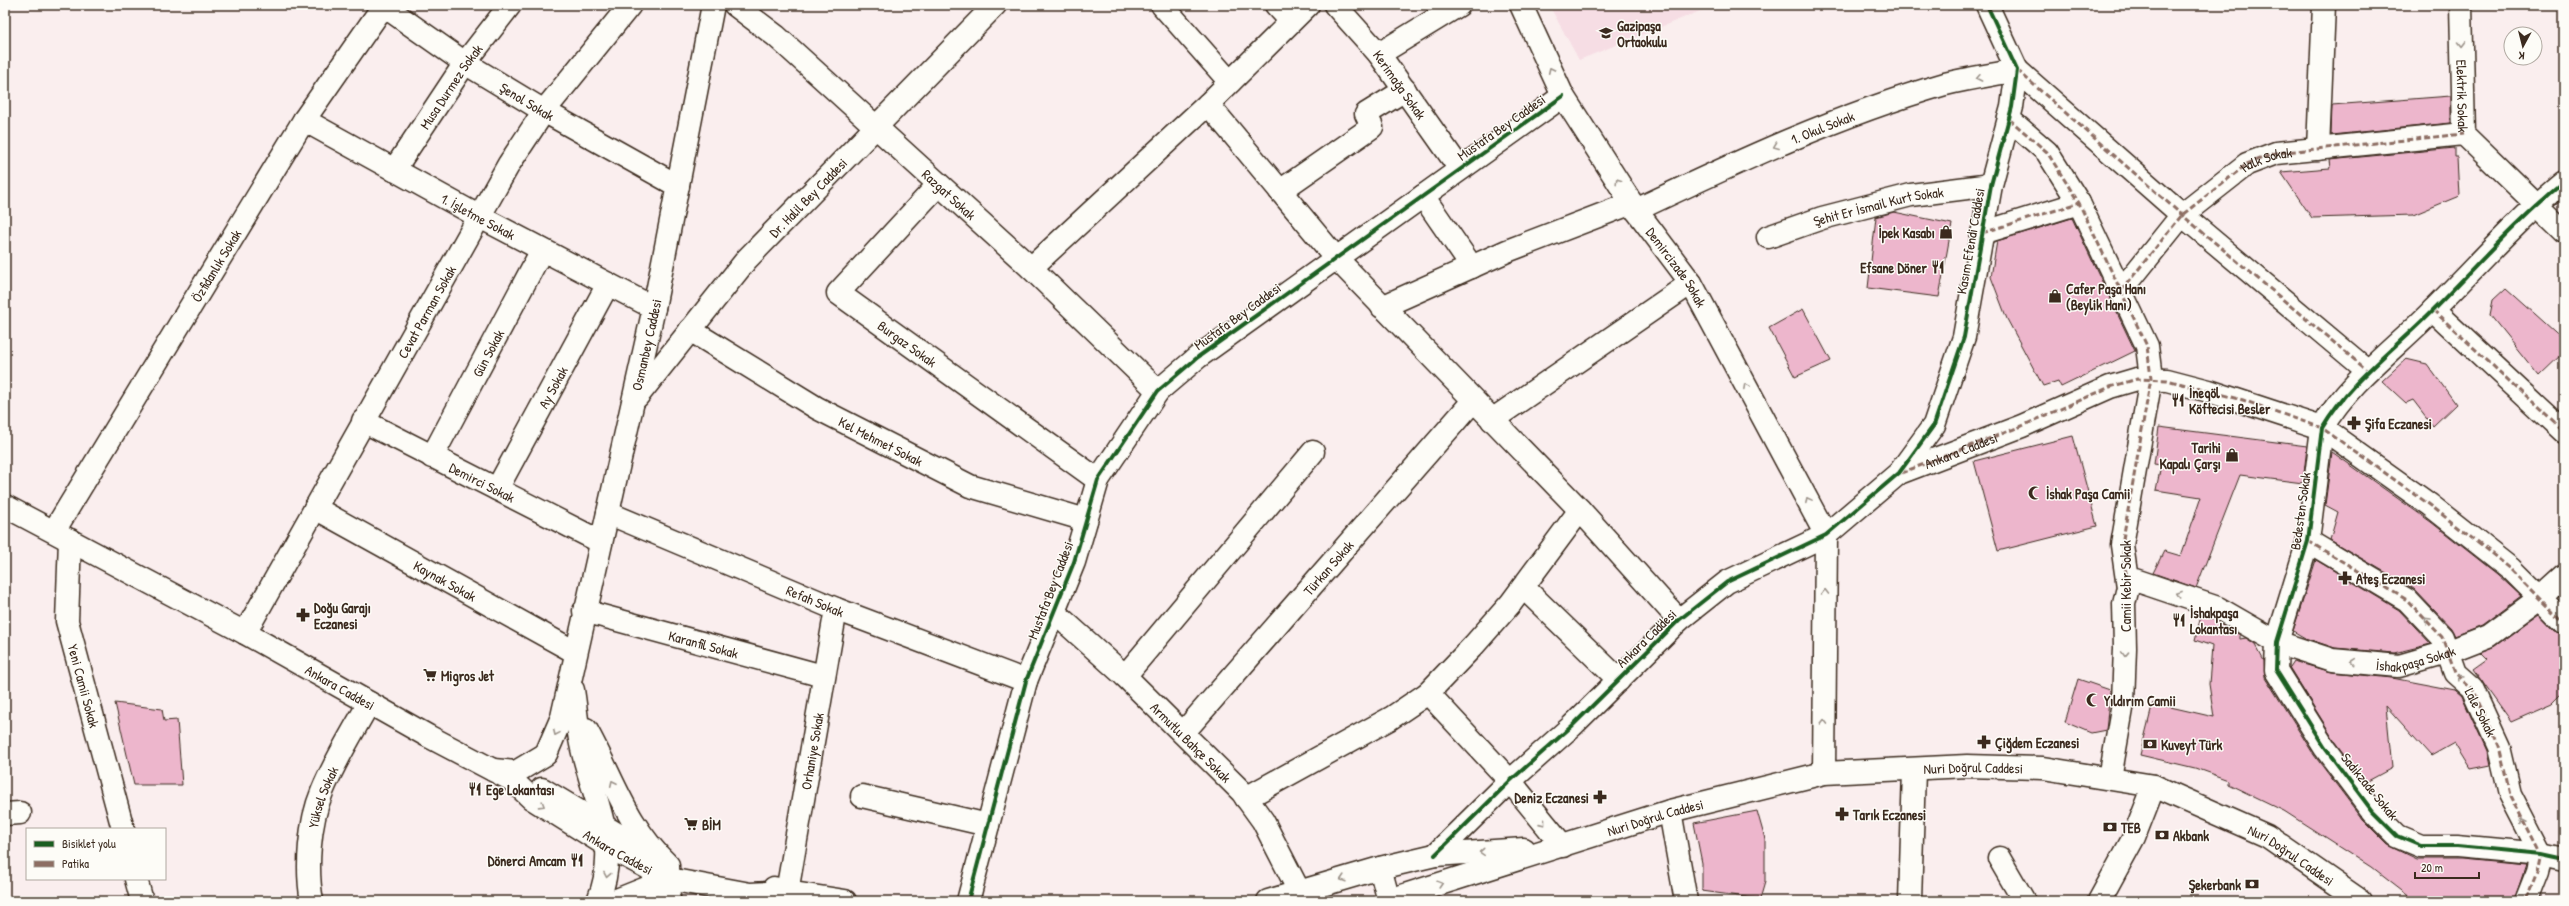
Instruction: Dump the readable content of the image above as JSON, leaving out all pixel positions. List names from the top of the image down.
{
  "streets": {
    "street": [
      "Kerimağa Sokak",
      "Musa Durmez Sokak",
      "Elektrik Sokak",
      "Şenol Sokak",
      "Mustafa Bey Caddesi",
      "1. Okul Sokak",
      "Halk Sokak",
      "Razgat Sokak",
      "Dr. Halil Bey Caddesi",
      "Şehit Er İsmail Kurt Sokak",
      "1. İşletme Sokak",
      "Kasım Efendi Caddesi",
      "Özfidanlık Sokak",
      "Demircizade Sokak",
      "Cevat Parman Sokak",
      "Burgaz Sokak",
      "Osmanbey Caddesi",
      "Gün Sokak",
      "Ay Sokak",
      "Kel Mehmet Sokak",
      "Ankara Caddesi",
      "Demirci Sokak",
      "Bedesten Sokak",
      "Türkan Sokak",
      "Kaynak Sokak",
      "Camii Kebir Sokak",
      "Refah Sokak",
      "Karanfil Sokak",
      "İshakpaşa Sokak",
      "Yeni Camii Sokak",
      "Lale Sokak",
      "Armutlu Bahçe Sokak",
      "Orhaniye Sokak",
      "Nuri Doğrul Caddesi",
      "Sadıkzade Sokak",
      "Yüksel Sokak"
    ]
  },
  "crossings": [
    ["Kerimağa Sokak", "Mustafa Bey Caddesi"],
    ["Musa Durmez Sokak", "Şenol Sokak"],
    ["Musa Durmez Sokak", "1. İşletme Sokak"],
    ["Elektrik Sokak", "Halk Sokak"],
    ["Şenol Sokak", "Özfidanlık Sokak"],
    ["Şenol Sokak", "Cevat Parman Sokak"],
    ["Şenol Sokak", "Osmanbey Caddesi"],
    ["Mustafa Bey Caddesi", "Razgat Sokak"],
    ["Mustafa Bey Caddesi", "Demircizade Sokak"],
    ["Mustafa Bey Caddesi", "Burgaz Sokak"],
    ["Mustafa Bey Caddesi", "Kel Mehmet Sokak"],
    ["Mustafa Bey Caddesi", "Refah Sokak"],
    ["Mustafa Bey Caddesi", "Armutlu Bahçe Sokak"],
    ["1. Okul Sokak", "Kasım Efendi Caddesi"],
    ["1. Okul Sokak", "Demircizade Sokak"],
    ["Halk Sokak", "Camii Kebir Sokak"],
    ["Razgat Sokak", "Dr. Halil Bey Caddesi"],
    ["Razgat Sokak", "Burgaz Sokak"],
    ["Dr. Halil Bey Caddesi", "Osmanbey Caddesi"],
    ["Dr. Halil Bey Caddesi", "Kel Mehmet Sokak"],
    ["Şehit Er İsmail Kurt Sokak", "Kasım Efendi Caddesi"],
    ["1. İşletme Sokak", "Özfidanlık Sokak"],
    ["1. İşletme Sokak", "Cevat Parman Sokak"],
    ["1. İşletme Sokak", "Osmanbey Caddesi"],
    ["1. İşletme Sokak", "Gün Sokak"],
    ["1. İşletme Sokak", "Ay Sokak"],
    ["Kasım Efendi Caddesi", "Ankara Caddesi"],
    ["Kasım Efendi Caddesi", "Camii Kebir Sokak"],
    ["Özfidanlık Sokak", "Ankara Caddesi"],
    ["Özfidanlık Sokak", "Yeni Camii Sokak"],
    ["Demircizade Sokak", "Ankara Caddesi"],
    ["Cevat Parman Sokak", "Ankara Caddesi"],
    ["Cevat Parman Sokak", "Demirci Sokak"],
    ["Cevat Parman Sokak", "Kaynak Sokak"],
    ["Osmanbey Caddesi", "Demirci Sokak"],
    ["Osmanbey Caddesi", "Kaynak Sokak"],
    ["Osmanbey Caddesi", "Refah Sokak"],
    ["Osmanbey Caddesi", "Karanfil Sokak"],
    ["Gün Sokak", "Demirci Sokak"],
    ["Ay Sokak", "Demirci Sokak"],
    ["Ankara Caddesi", "Bedesten Sokak"],
    ["Ankara Caddesi", "Camii Kebir Sokak"],
    ["Ankara Caddesi", "İshakpaşa Sokak"],
    ["Ankara Caddesi", "Yeni Camii Sokak"],
    ["Ankara Caddesi", "Nuri Doğrul Caddesi"],
    ["Ankara Caddesi", "Yüksel Sokak"],
    ["Bedesten Sokak", "İshakpaşa Sokak"],
    ["Bedesten Sokak", "Lale Sokak"],
    ["Bedesten Sokak", "Sadıkzade Sokak"],
    ["Türkan Sokak", "Armutlu Bahçe Sokak"],
    ["Camii Kebir Sokak", "Nuri Doğrul Caddesi"],
    ["Refah Sokak", "Orhaniye Sokak"],
    ["Karanfil Sokak", "Orhaniye Sokak"],
    ["İshakpaşa Sokak", "Lale Sokak"],
    ["İshakpaşa Sokak", "Sadıkzade Sokak"],
    ["Lale Sokak", "Sadıkzade Sokak"],
    ["Armutlu Bahçe Sokak", "Nuri Doğrul Caddesi"]
  ],
  "one_way": ["1. Okul Sokak", "İshakpaşa Sokak", "Lale Sokak"],
  "places": {
    "school or university": ["Gazipaşa Ortaokulu"],
    "shop": ["İpek Kasabı", "Cafer Paşa Hanı (Beylik Hanı)", "Tarihi Kapalı Çarşı"],
    "restaurant": [
      "Efsane Döner",
      "İnegöl Köftecisi Besler",
      "İshakpaşa Lokantası",
      "Ege Lokantası",
      "Dönerci Amcam"
    ],
    "pharmacy": [
      "Şifa Eczanesi",
      "Ateş Eczanesi",
      "Doğu Garajı Eczanesi",
      "Çiğdem Eczanesi",
      "Deniz Eczanesi",
      "Tarık Eczanesi"
    ],
    "mosque": ["İshak Paşa Camii", "Yıldırım Camii"],
    "supermarket": ["Migros Jet", "BİM"],
    "bank": [
      "Kuveyt Türk",
      "TEB",
      "Akbank",
      "Şekerbank"
    ]
  },
  "legend": ["Bisiklet yolu", "Patika"],
  "scale_bar": "20 m",
  "north": "bottom"
}
